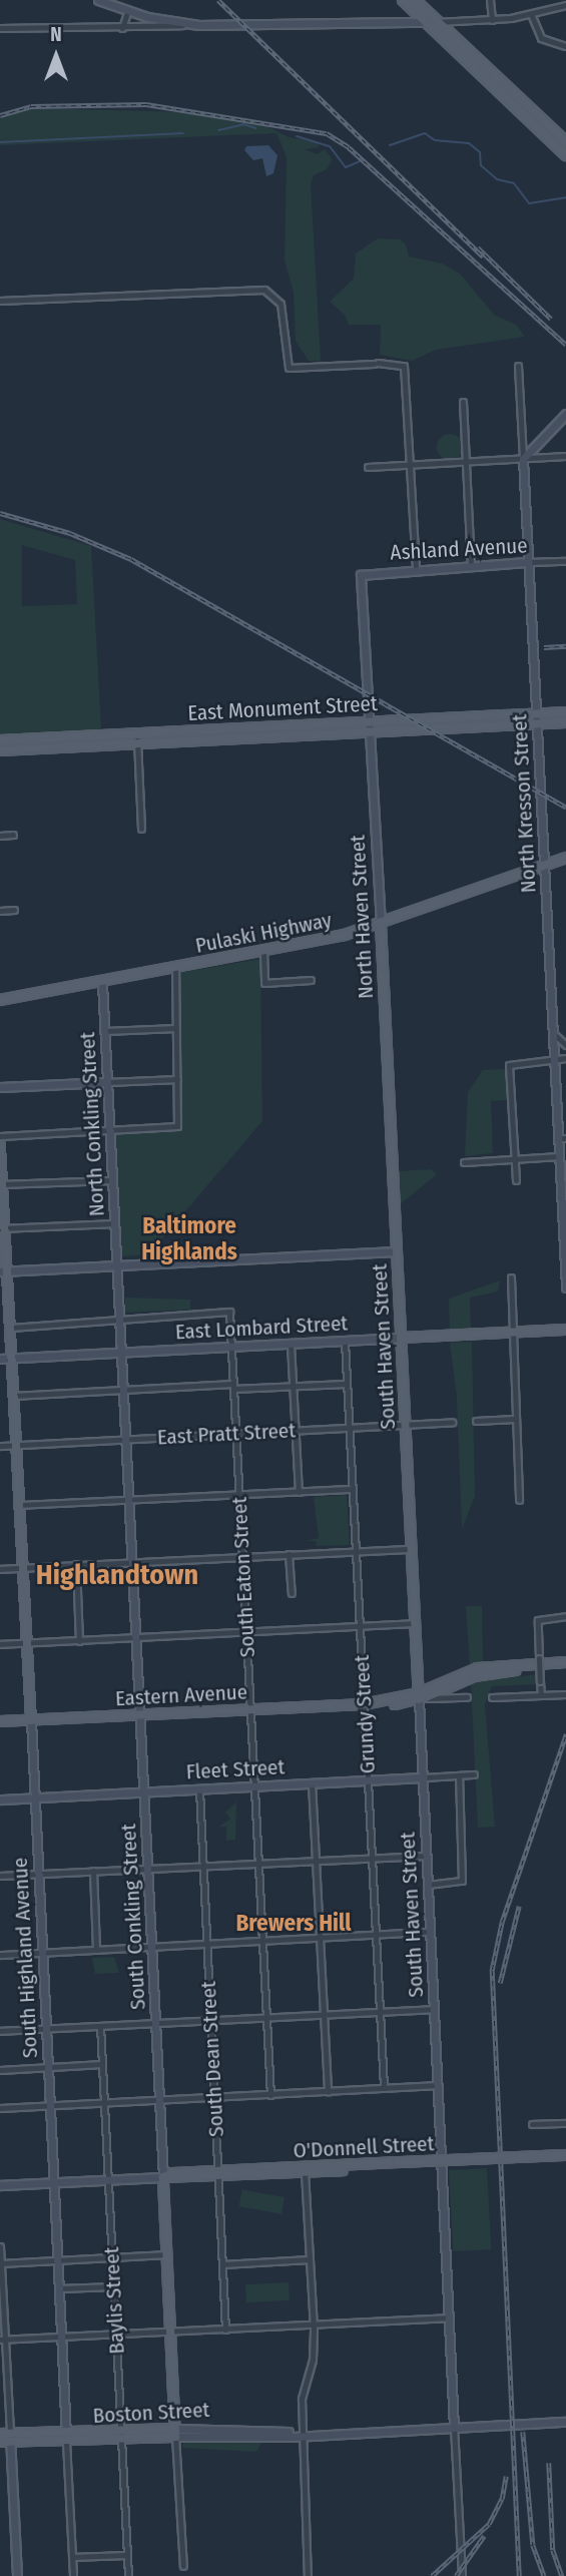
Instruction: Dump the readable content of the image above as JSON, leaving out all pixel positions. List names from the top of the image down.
{
  "streets": {
    "main road": [
      "East Monument Street",
      "North Haven Street",
      "Pulaski Highway",
      "East Lombard Street",
      "South Haven Street",
      "Eastern Avenue",
      "South Conkling Street",
      "South Highland Avenue",
      "O'Donnell Street",
      "Boston Street"
    ],
    "street": [
      "Ashland Avenue",
      "North Kresson Street",
      "North Conkling Street",
      "East Pratt Street",
      "South Eaton Street",
      "Grundy Street",
      "Fleet Street",
      "South Dean Street",
      "Baylis Street"
    ]
  },
  "crossings": [
    ["Ashland Avenue", "North Kresson Street"],
    ["Ashland Avenue", "North Haven Street"],
    ["East Monument Street", "North Kresson Street"],
    ["East Monument Street", "North Haven Street"],
    ["North Kresson Street", "Pulaski Highway"],
    ["North Haven Street", "Pulaski Highway"],
    ["North Haven Street", "South Haven Street"],
    ["Pulaski Highway", "North Conkling Street"],
    ["North Conkling Street", "South Conkling Street"],
    ["East Lombard Street", "South Haven Street"],
    ["East Lombard Street", "South Eaton Street"],
    ["East Lombard Street", "Grundy Street"],
    ["East Lombard Street", "South Conkling Street"],
    ["East Lombard Street", "South Highland Avenue"],
    ["South Haven Street", "East Pratt Street"],
    ["South Haven Street", "Eastern Avenue"],
    ["South Haven Street", "Fleet Street"],
    ["South Haven Street", "O'Donnell Street"],
    ["South Haven Street", "Boston Street"],
    ["East Pratt Street", "South Eaton Street"],
    ["East Pratt Street", "Grundy Street"],
    ["East Pratt Street", "South Conkling Street"],
    ["East Pratt Street", "South Highland Avenue"],
    ["South Eaton Street", "Eastern Avenue"],
    ["South Eaton Street", "Fleet Street"],
    ["South Eaton Street", "South Conkling Street"],
    ["Eastern Avenue", "Grundy Street"],
    ["Eastern Avenue", "South Conkling Street"],
    ["Eastern Avenue", "South Highland Avenue"],
    ["Grundy Street", "Fleet Street"],
    ["Fleet Street", "South Conkling Street"],
    ["Fleet Street", "South Highland Avenue"],
    ["Fleet Street", "South Dean Street"],
    ["South Conkling Street", "O'Donnell Street"],
    ["South Conkling Street", "Boston Street"],
    ["South Highland Avenue", "O'Donnell Street"],
    ["South Highland Avenue", "Boston Street"],
    ["South Dean Street", "O'Donnell Street"],
    ["O'Donnell Street", "Baylis Street"],
    ["Baylis Street", "Boston Street"]
  ],
  "districts": ["Baltimore Highlands", "Highlandtown", "Brewers Hill"],
  "north": "top"
}
